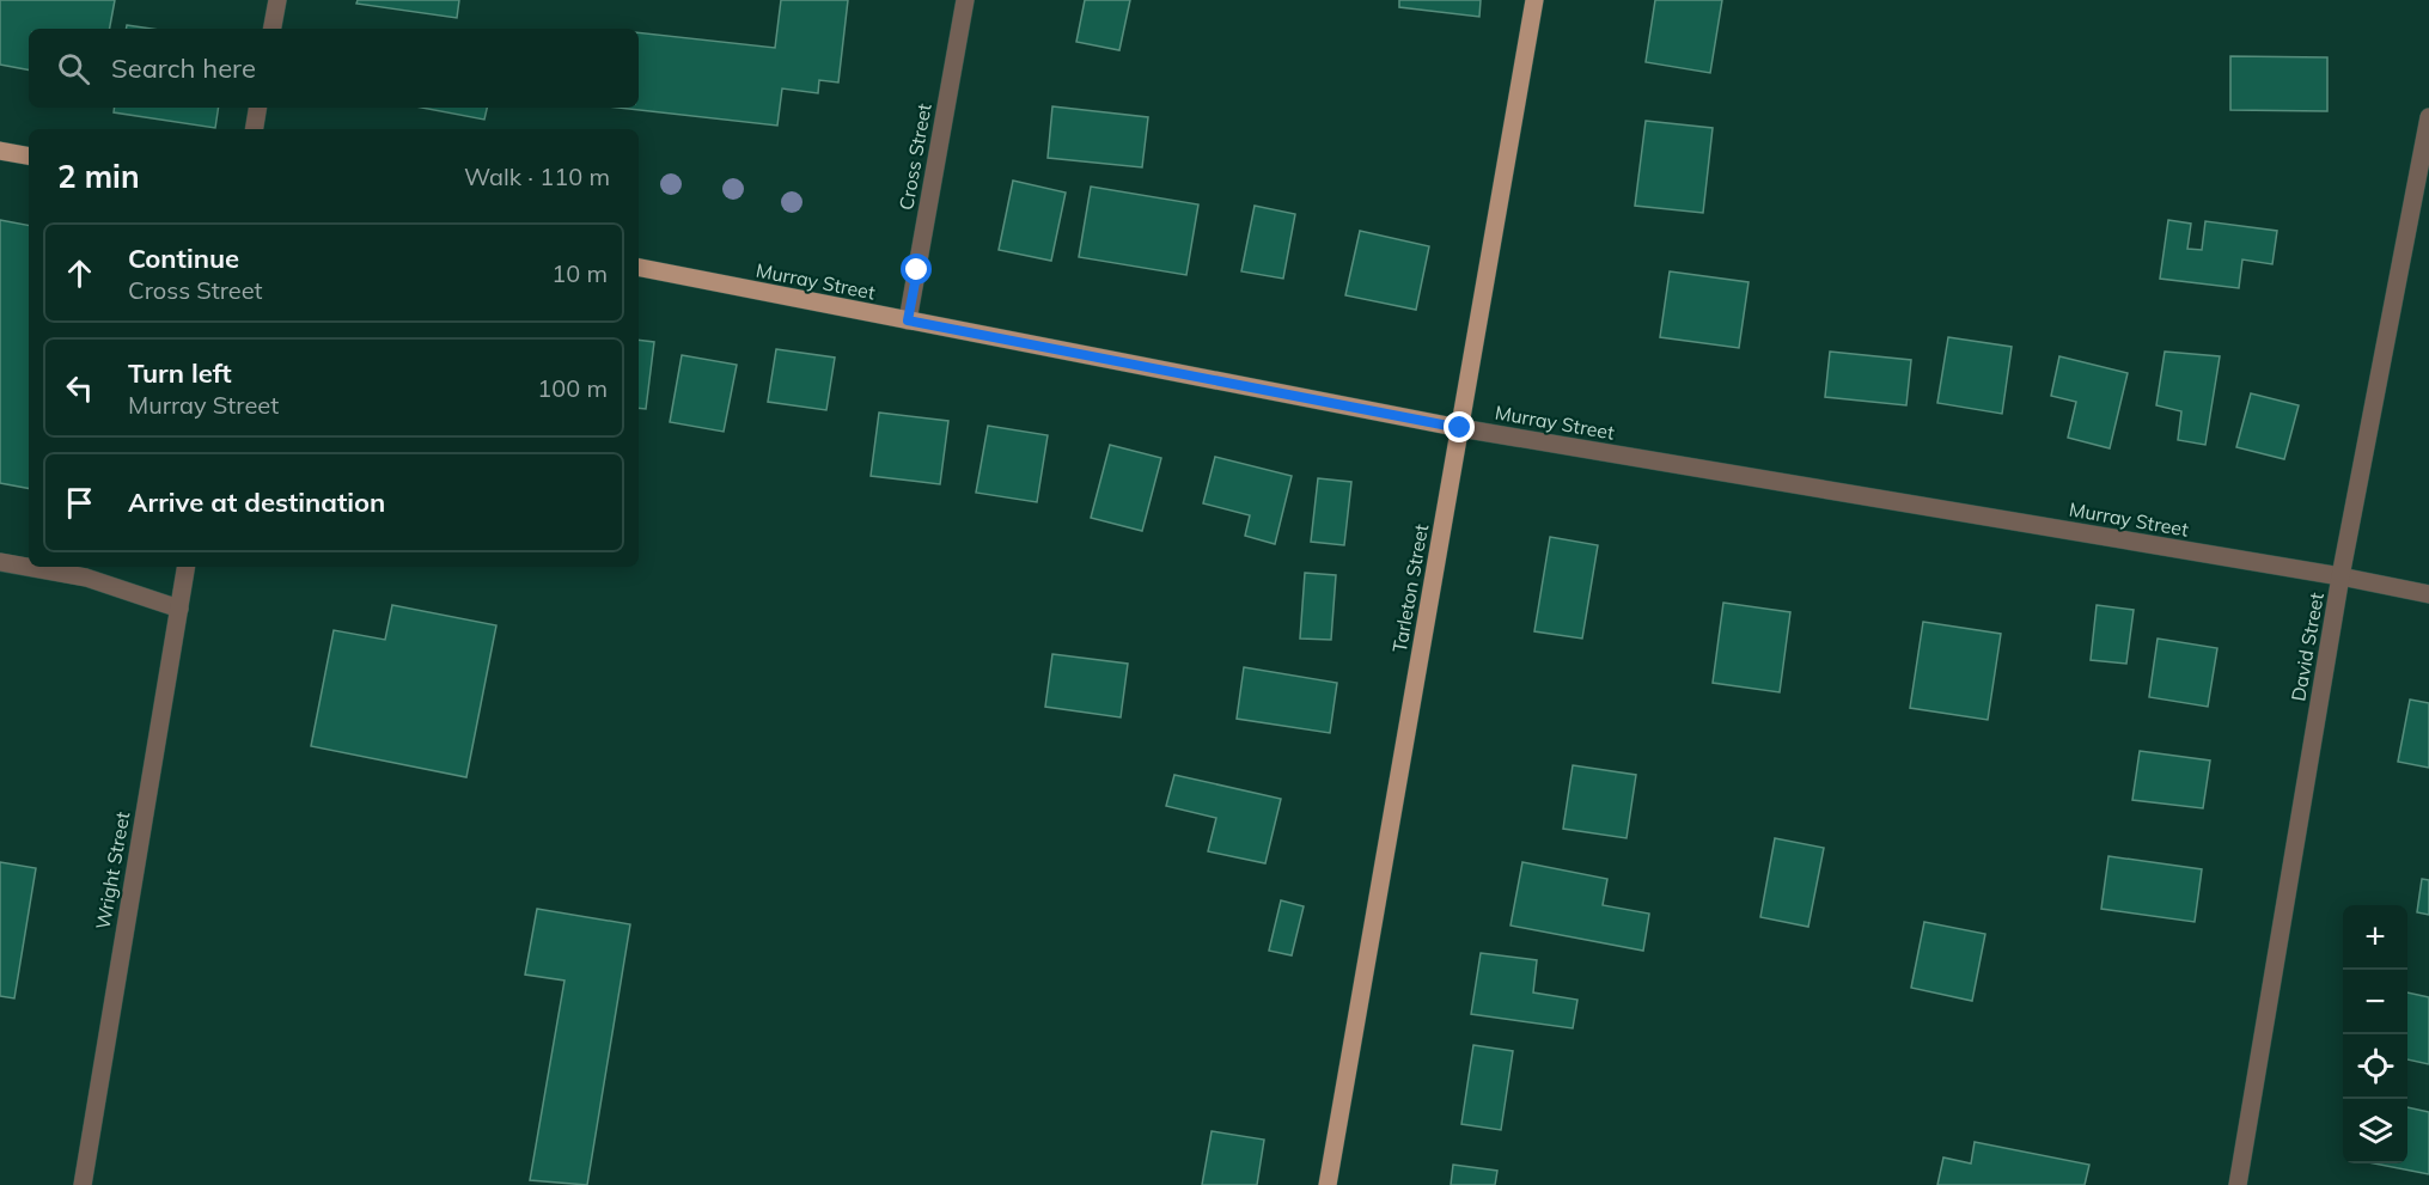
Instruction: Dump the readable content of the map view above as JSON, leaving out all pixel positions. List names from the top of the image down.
{
  "streets": {
    "main road": ["Murray Street", "Tarleton Street"],
    "street": ["Cross Street", "David Street", "Wright Street"]
  },
  "crossings": [
    ["Cross Street", "Murray Street"],
    ["Murray Street", "Tarleton Street"],
    ["Murray Street", "David Street"]
  ],
  "page": {
    "search": "Search here",
    "heading": ["2 min", "Walk · 110 m"],
    "list": [
      ["Continue", "Cross Street", "10 m"],
      ["Turn left", "Murray Street", "100 m"],
      "Arrive at destination"
    ],
    "map_buttons": ["+", "−"]
  }
}
